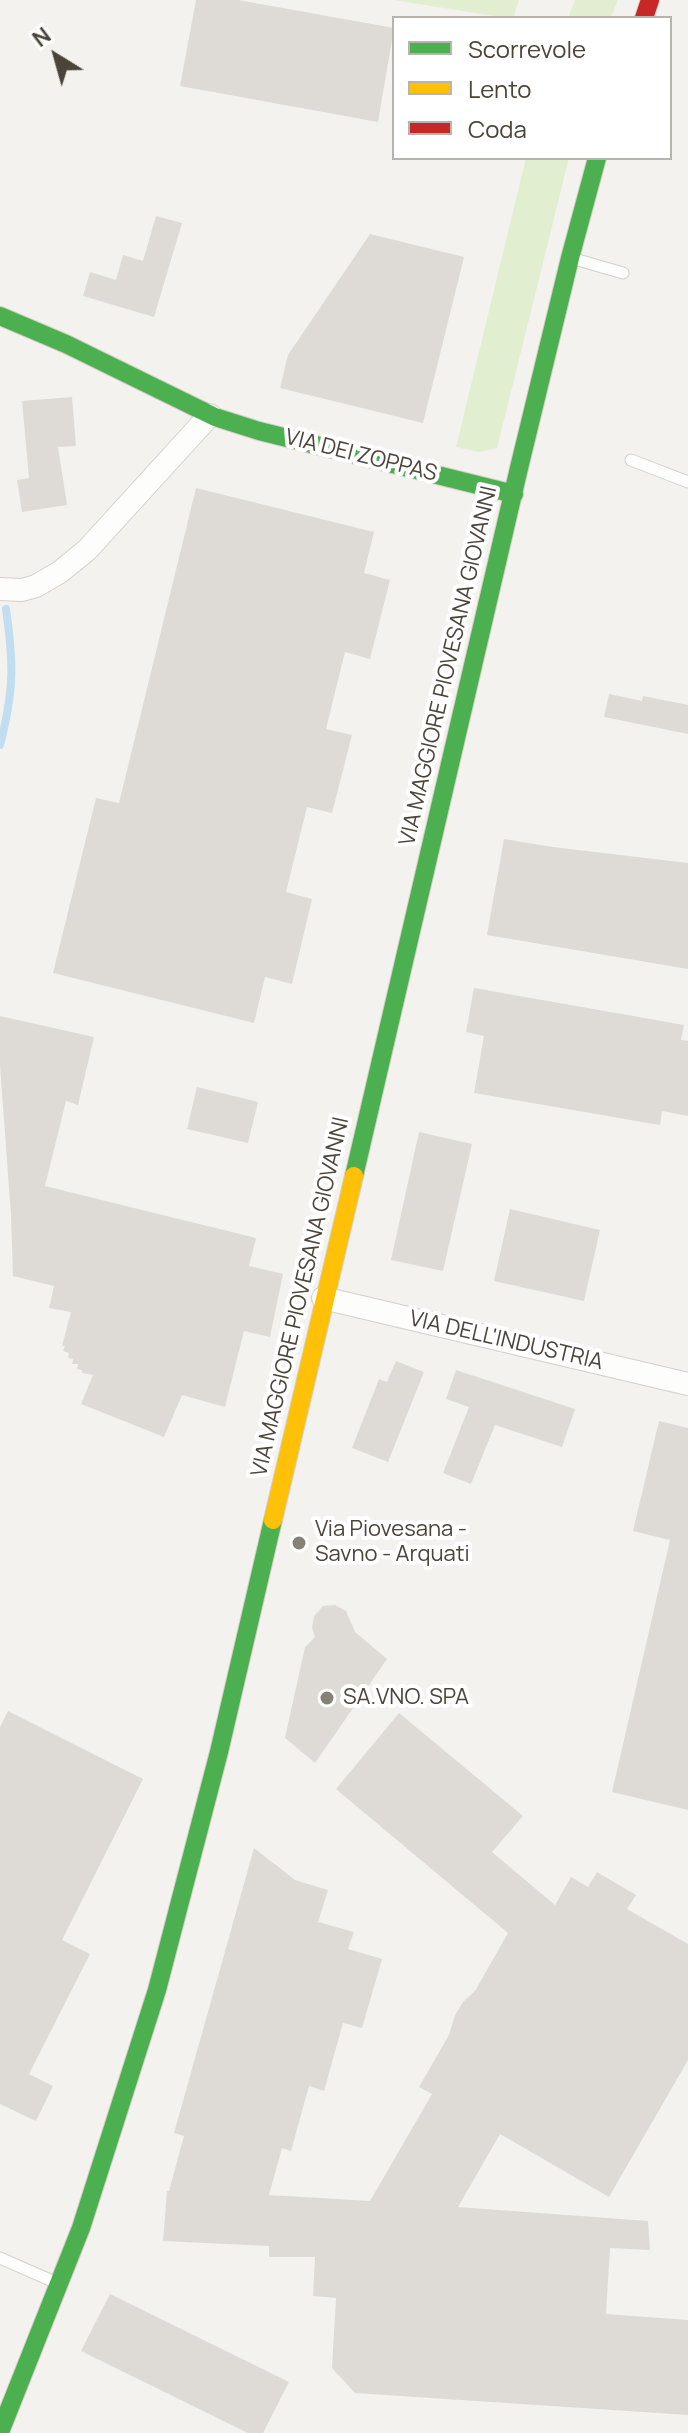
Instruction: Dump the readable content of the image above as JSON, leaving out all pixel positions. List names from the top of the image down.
{
  "streets": {
    "street": ["VIA DEI ZOPPAS", "VIA MAGGIORE PIOVESANA GIOVANNI", "VIA DELL'INDUSTRIA"]
  },
  "crossings": [
    ["VIA DEI ZOPPAS", "VIA MAGGIORE PIOVESANA GIOVANNI"],
    ["VIA MAGGIORE PIOVESANA GIOVANNI", "VIA DELL'INDUSTRIA"]
  ],
  "places": ["Via Piovesana - Savno - Arquati", "SA.VNO. SPA"],
  "legend": ["Scorrevole", "Lento", "Coda"],
  "north": "top left"
}
